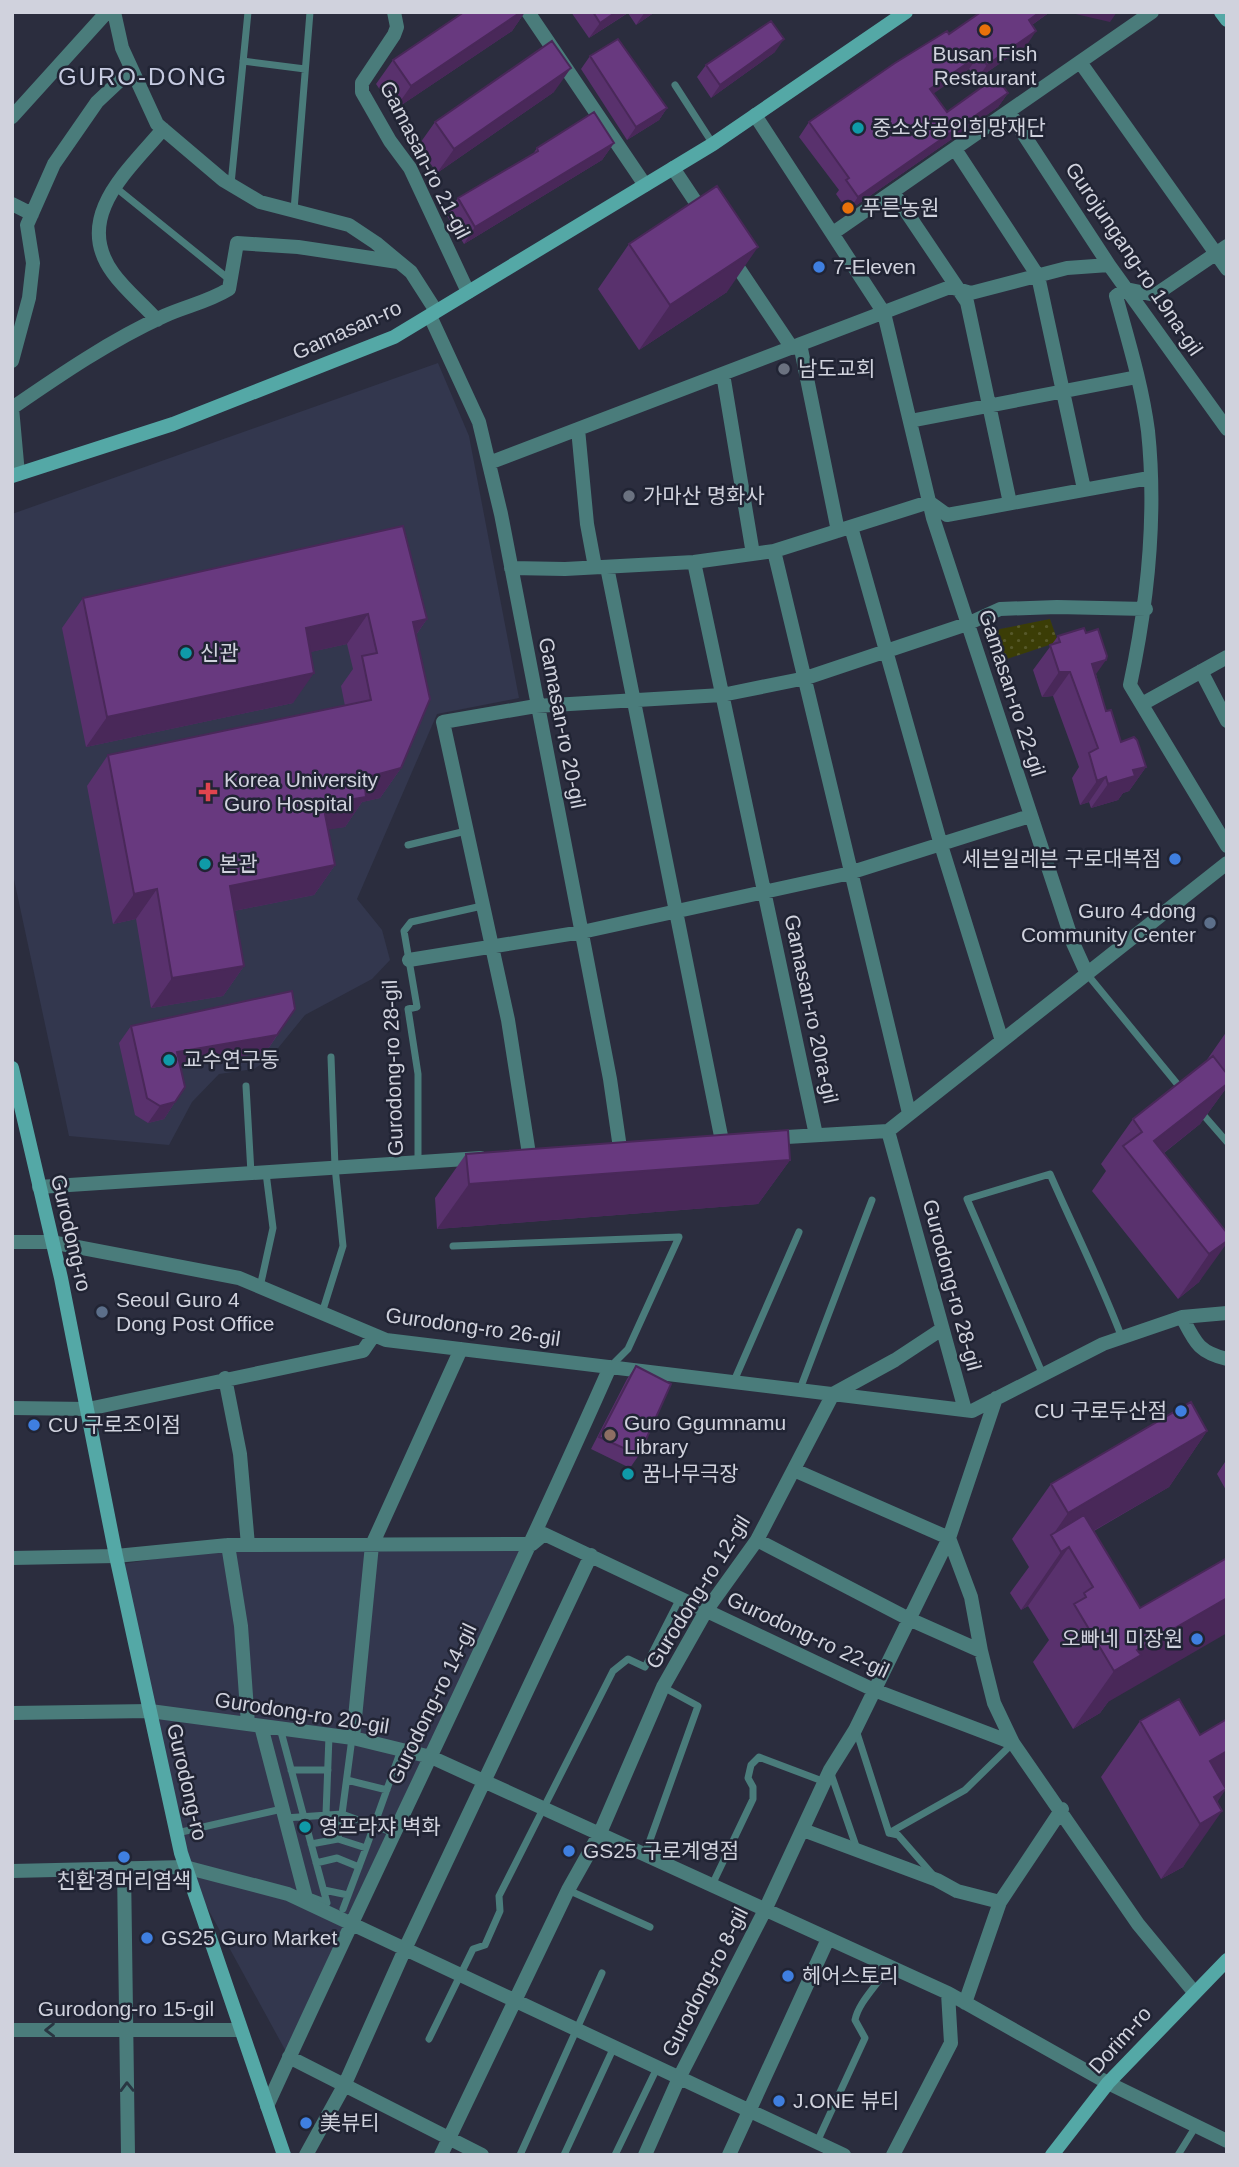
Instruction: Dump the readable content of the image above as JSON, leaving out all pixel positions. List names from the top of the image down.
{
  "streets": {
    "main road": ["Gamasan-ro", "Gurodong-ro", "Dorim-ro"],
    "street": [
      "Gamasan-ro 21-gil",
      "Gurojungang-ro 19na-gil",
      "Gamasan-ro 22-gil",
      "Gamasan-ro 20-gil",
      "Gamasan-ro 20ra-gil",
      "Gurodong-ro 28-gil",
      "Gurodong-ro 26-gil",
      "Gurodong-ro 12-gil",
      "Gurodong-ro 22-gil",
      "Gurodong-ro 14-gil",
      "Gurodong-ro 20-gil",
      "Gurodong-ro 8-gil",
      "Gurodong-ro 15-gil"
    ]
  },
  "crossings": [
    ["Gamasan-ro 21-gil", "Gamasan-ro"],
    ["Gamasan-ro", "Gamasan-ro 22-gil"],
    ["Gamasan-ro", "Gamasan-ro 20-gil"],
    ["Gamasan-ro 22-gil", "Gamasan-ro 20ra-gil"],
    ["Gamasan-ro 20-gil", "Gamasan-ro 20ra-gil"],
    ["Gamasan-ro 20-gil", "Gurodong-ro 28-gil"],
    ["Gamasan-ro 20ra-gil", "Gurodong-ro 28-gil"],
    ["Gurodong-ro 28-gil", "Gurodong-ro"],
    ["Gurodong-ro 28-gil", "Gurodong-ro 26-gil"],
    ["Gurodong-ro", "Gurodong-ro 26-gil"],
    ["Gurodong-ro", "Gurodong-ro 22-gil"],
    ["Gurodong-ro", "Gurodong-ro 14-gil"],
    ["Gurodong-ro", "Gurodong-ro 20-gil"],
    ["Gurodong-ro", "Gurodong-ro 15-gil"],
    ["Gurodong-ro 26-gil", "Gurodong-ro 12-gil"],
    ["Gurodong-ro 26-gil", "Gurodong-ro 14-gil"],
    ["Gurodong-ro 26-gil", "Gurodong-ro 8-gil"],
    ["Gurodong-ro 12-gil", "Gurodong-ro 22-gil"],
    ["Gurodong-ro 12-gil", "Gurodong-ro 20-gil"],
    ["Gurodong-ro 22-gil", "Gurodong-ro 14-gil"],
    ["Gurodong-ro 22-gil", "Gurodong-ro 8-gil"],
    ["Gurodong-ro 14-gil", "Gurodong-ro 20-gil"],
    ["Gurodong-ro 20-gil", "Gurodong-ro 8-gil"],
    ["Gurodong-ro 20-gil", "Dorim-ro"]
  ],
  "one_way": ["Gurodong-ro 15-gil"],
  "districts": ["GURO-DONG"],
  "places": {
    "other": [
      "Busan Fish Restaurant",
      "중소상공인희망재단",
      "푸른농원",
      "7-Eleven",
      "남도교회",
      "가마산 명화사",
      "신관",
      "세븐일레븐 구로대복점",
      "본관",
      "Guro 4-dong Community Center",
      "교수연구동",
      "Seoul Guro 4 Dong Post Office",
      "CU 구로두산점",
      "CU 구로조이점",
      "Guro Ggumnamu Library",
      "꿈나무극장",
      "오빠네 미장원",
      "영프라쟈 벽화",
      "GS25 구로계영점",
      "친환경머리염색",
      "GS25 Guro Market",
      "헤어스토리",
      "J.ONE 뷰티",
      "美뷰티"
    ],
    "health": ["Korea University Guro Hospital"]
  }
}
